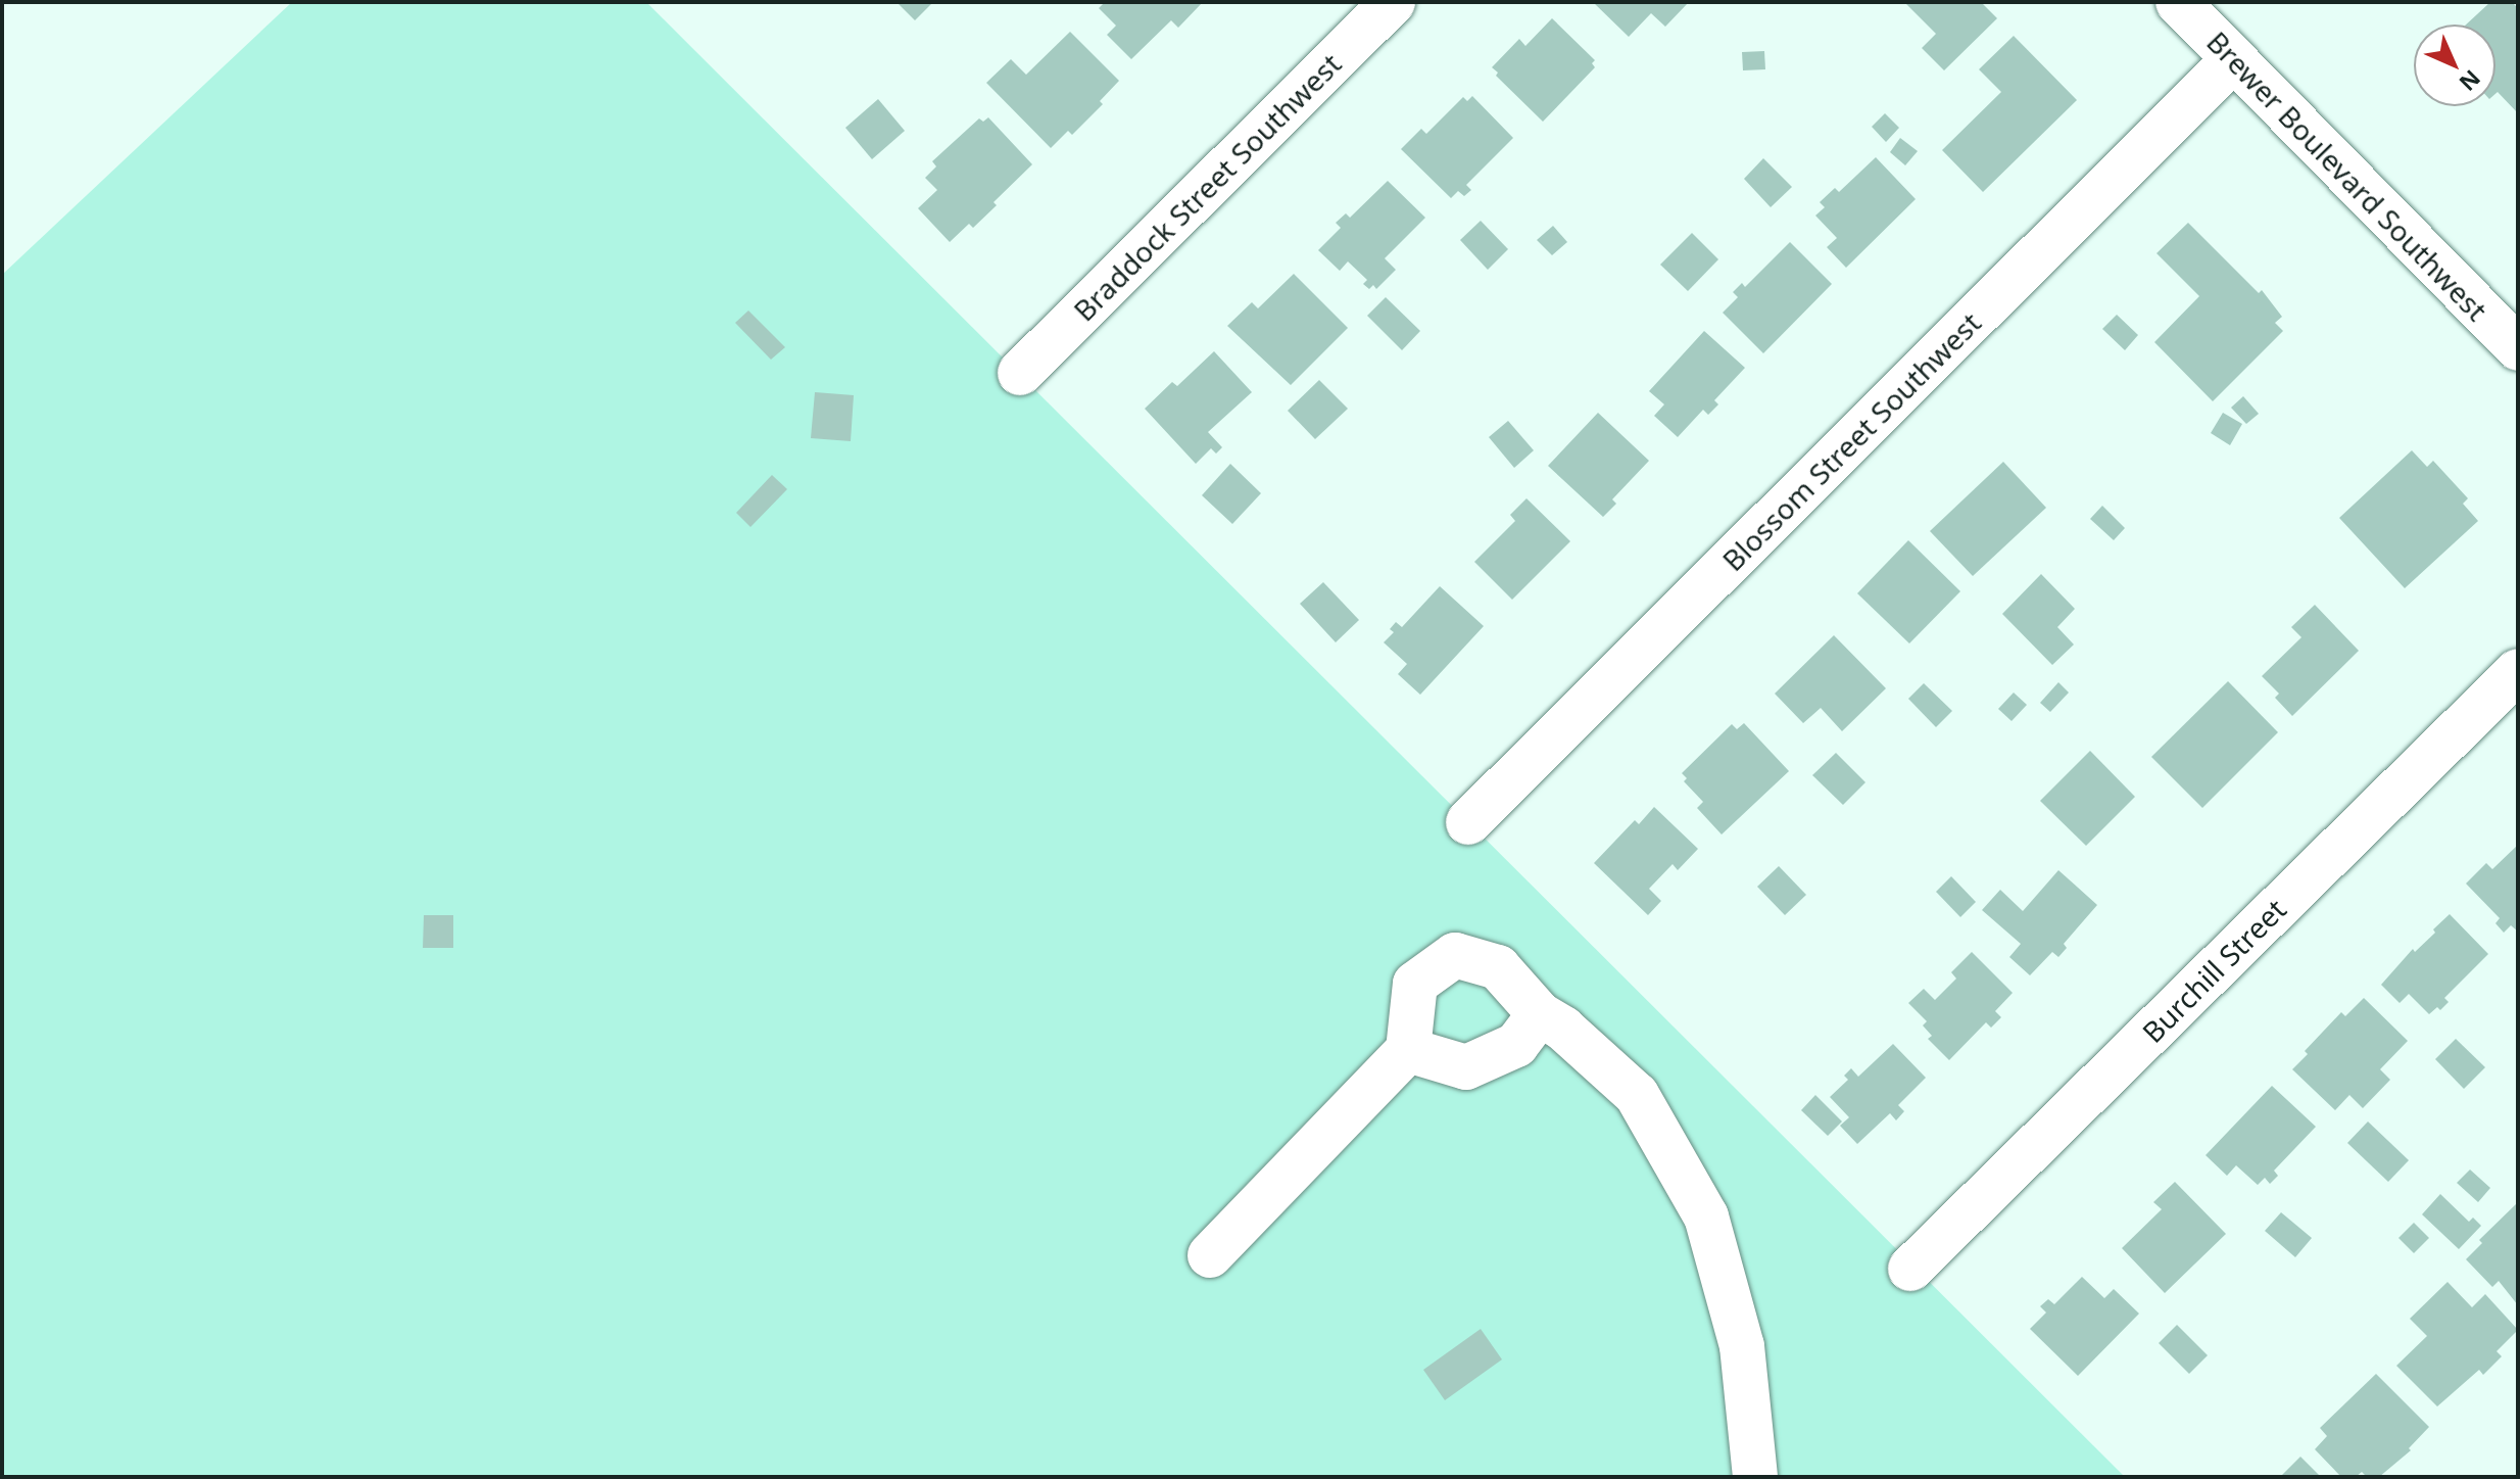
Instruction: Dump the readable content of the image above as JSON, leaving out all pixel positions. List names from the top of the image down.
{
  "streets": {
    "street": [
      "Brewer Boulevard Southwest",
      "Braddock Street Southwest",
      "Blossom Street Southwest",
      "Burchill Street"
    ]
  },
  "crossings": [
    ["Brewer Boulevard Southwest", "Blossom Street Southwest"]
  ],
  "north": "bottom right"
}
